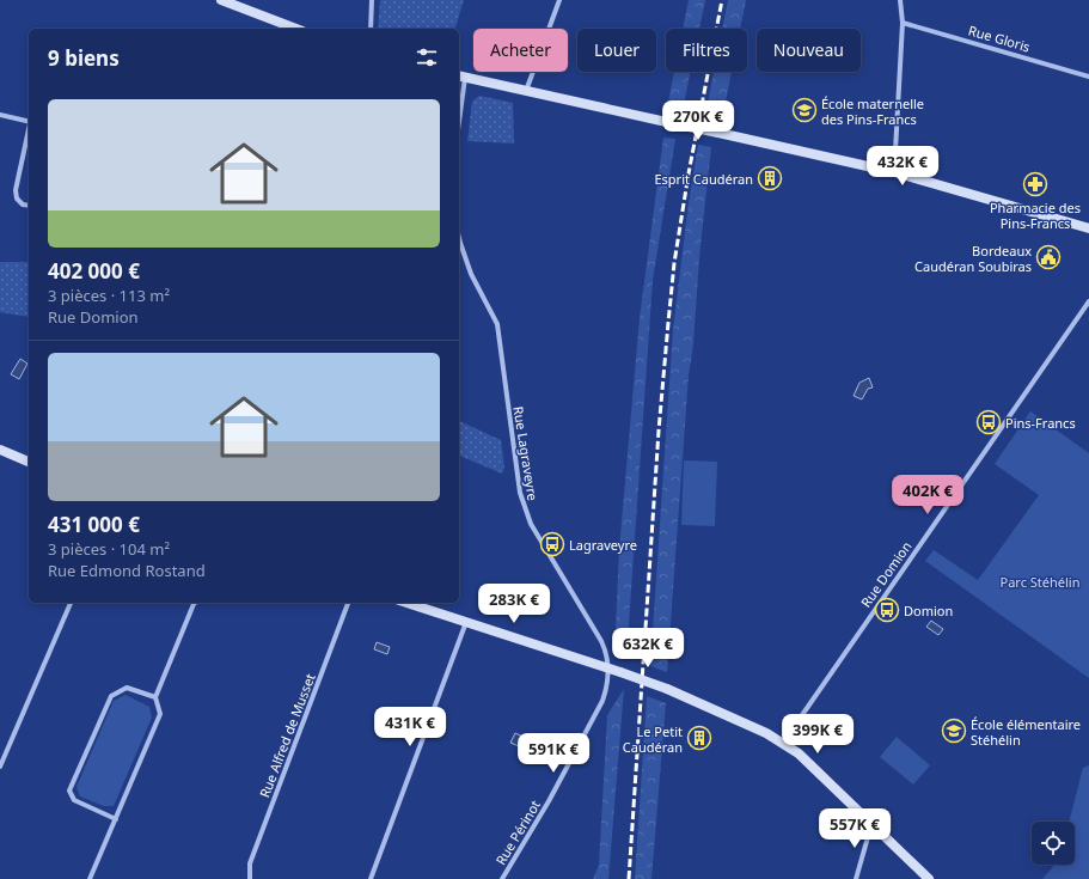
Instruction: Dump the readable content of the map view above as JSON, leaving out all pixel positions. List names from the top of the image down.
{
  "streets": {
    "street": [
      "Rue Gloris",
      "Rue Lagraveyre",
      "Rue Domion",
      "Rue Alfred de Musset",
      "Rue Périnot"
    ]
  },
  "crossings": [
    ["Rue Lagraveyre", "Rue Périnot"]
  ],
  "parks": ["Parc Stéhélin"],
  "places": {
    "school or university": ["École maternelle des Pins-Francs", "École élémentaire Stéhélin"],
    "building": ["Esprit Caudéran", "Le Petit Caudéran"],
    "pharmacy": ["Pharmacie des Pins-Francs"],
    "public building": ["Bordeaux Caudéran Soubiras"],
    "bus stop": ["Pins-Francs", "Lagraveyre", "Domion"]
  },
  "page": {
    "chip": [
      "Acheter",
      "Louer",
      "Filtres",
      "Nouveau"
    ],
    "heading": "9 biens",
    "list": [
      {
        "name": "402 000 €",
        "note": "3 pièces · 113 m² · Rue Domion"
      },
      {
        "name": "431 000 €",
        "note": "3 pièces · 104 m² · Rue Edmond Rostand"
      }
    ],
    "price": [
      "270K €",
      "432K €",
      "402K €",
      "283K €",
      "632K €",
      "431K €",
      "399K €",
      "591K €",
      "557K €"
    ]
  }
}
